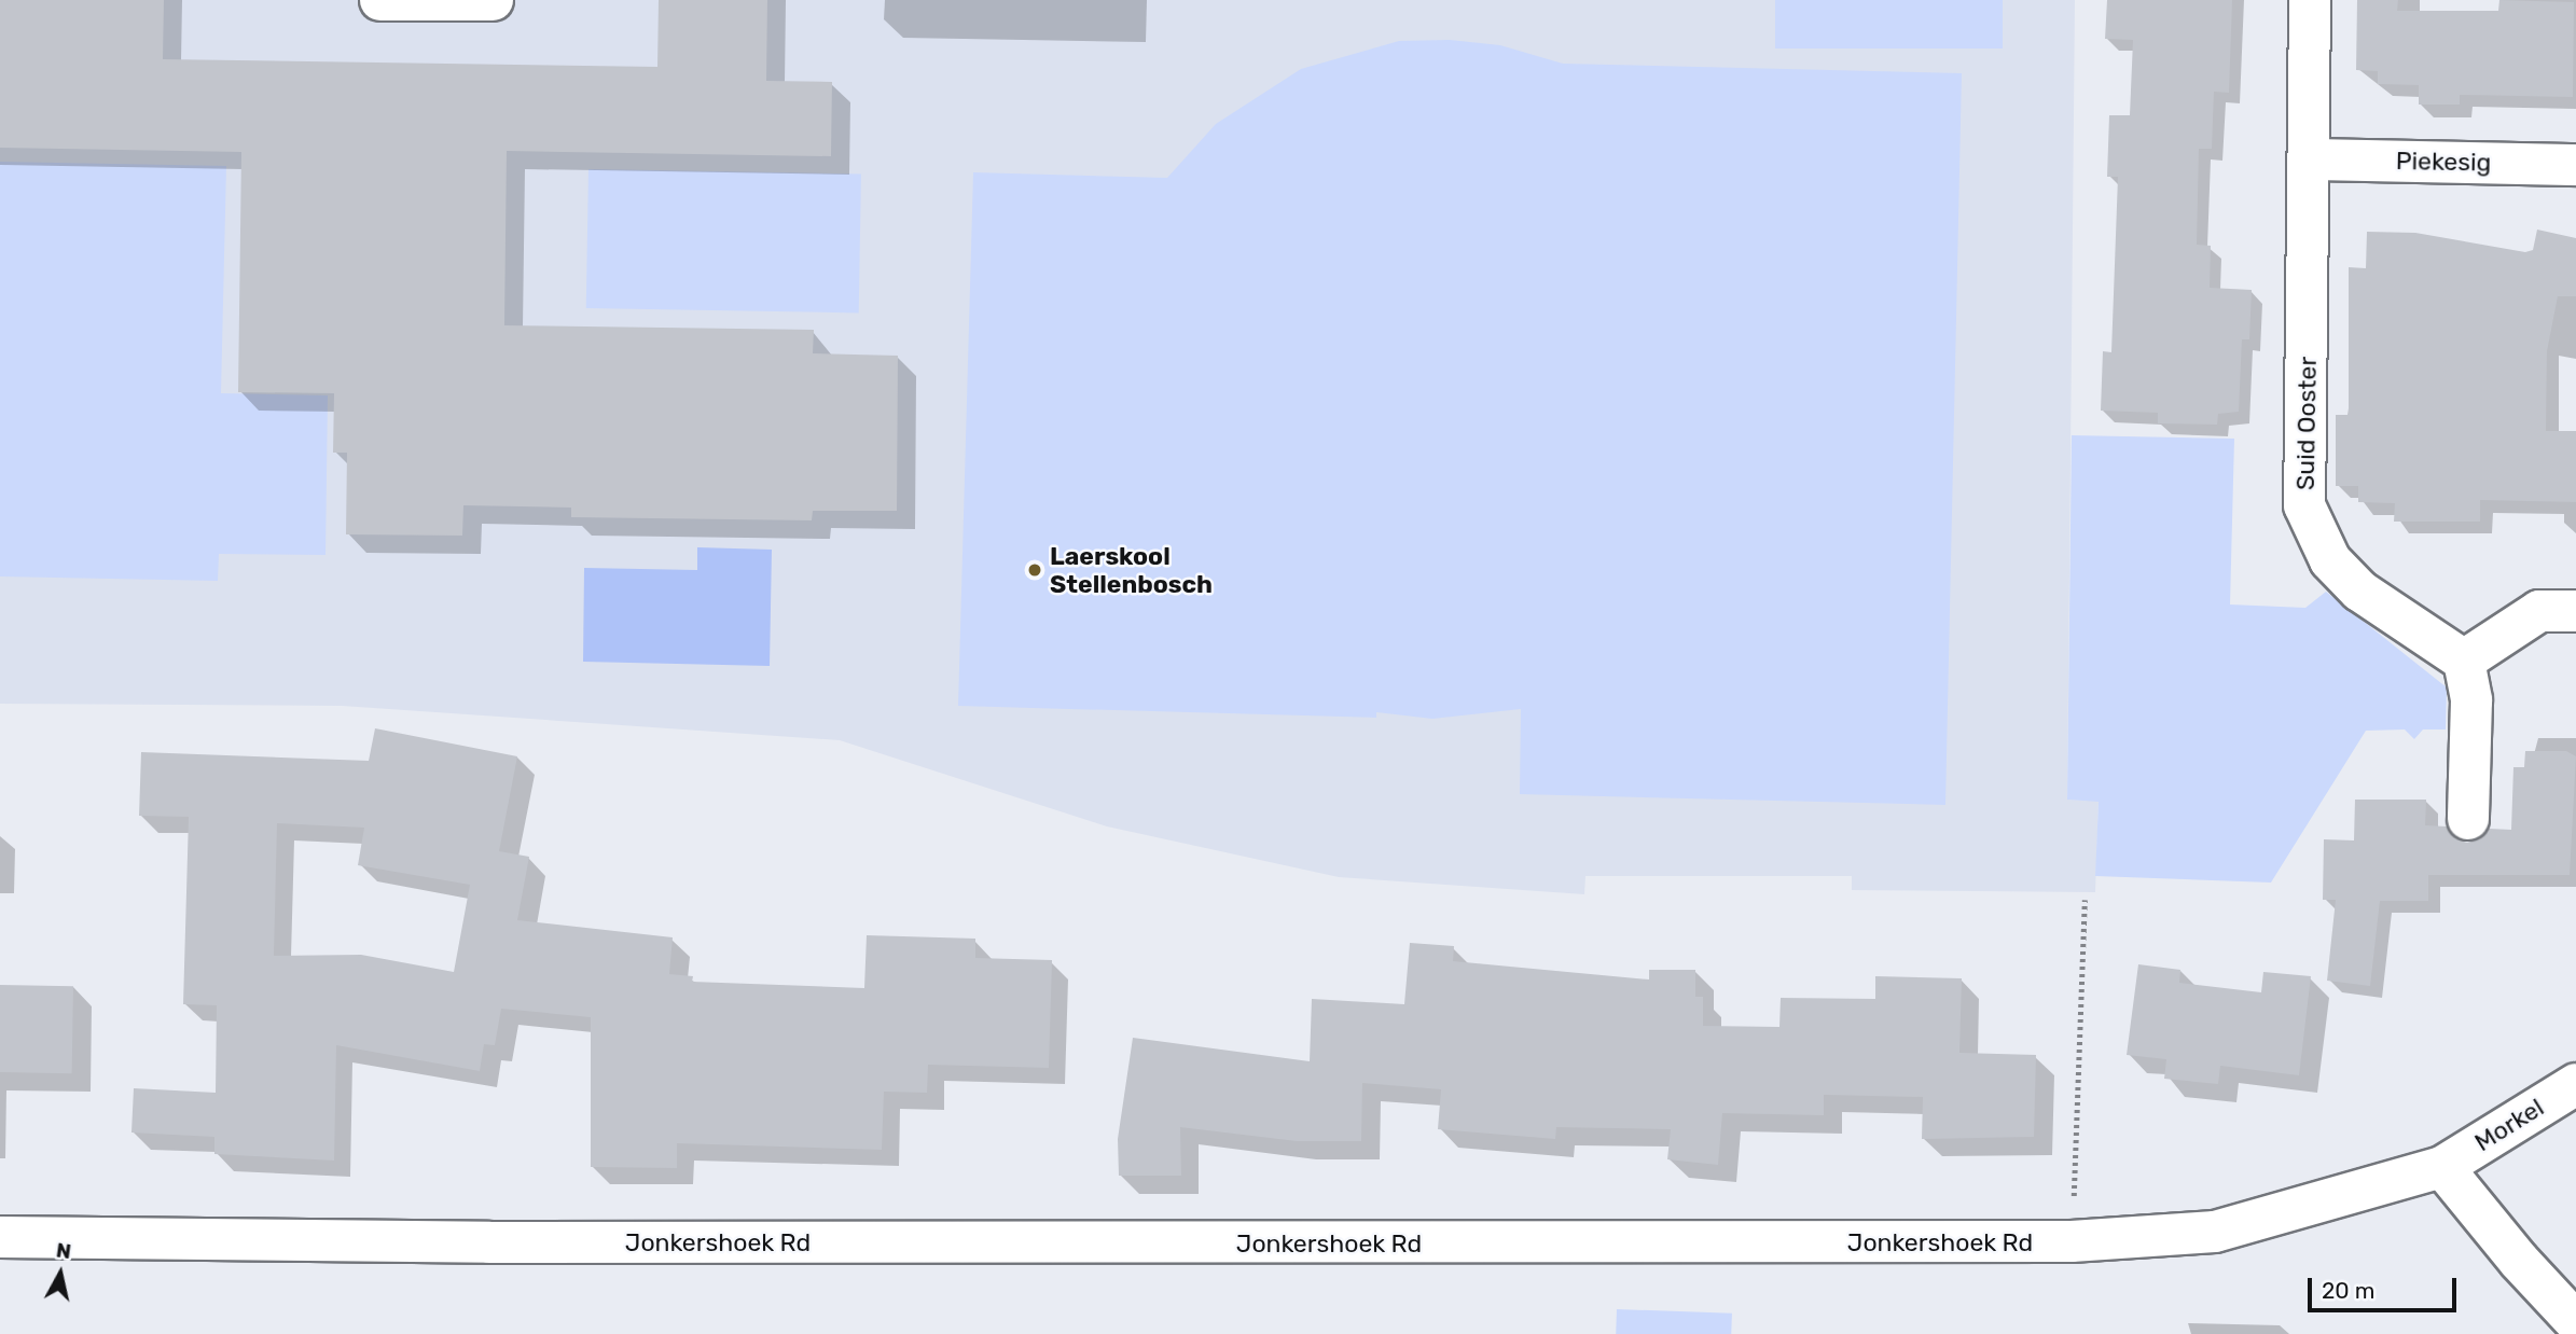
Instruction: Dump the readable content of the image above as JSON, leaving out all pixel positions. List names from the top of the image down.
{
  "streets": {
    "street": [
      "Piekesig",
      "Suid Ooster",
      "Morkel",
      "Jonkershoek Rd"
    ]
  },
  "crossings": [
    ["Piekesig", "Suid Ooster"],
    ["Morkel", "Jonkershoek Rd"]
  ],
  "places": ["Laerskool Stellenbosch"],
  "scale_bar": "20 m",
  "north": "top"
}
